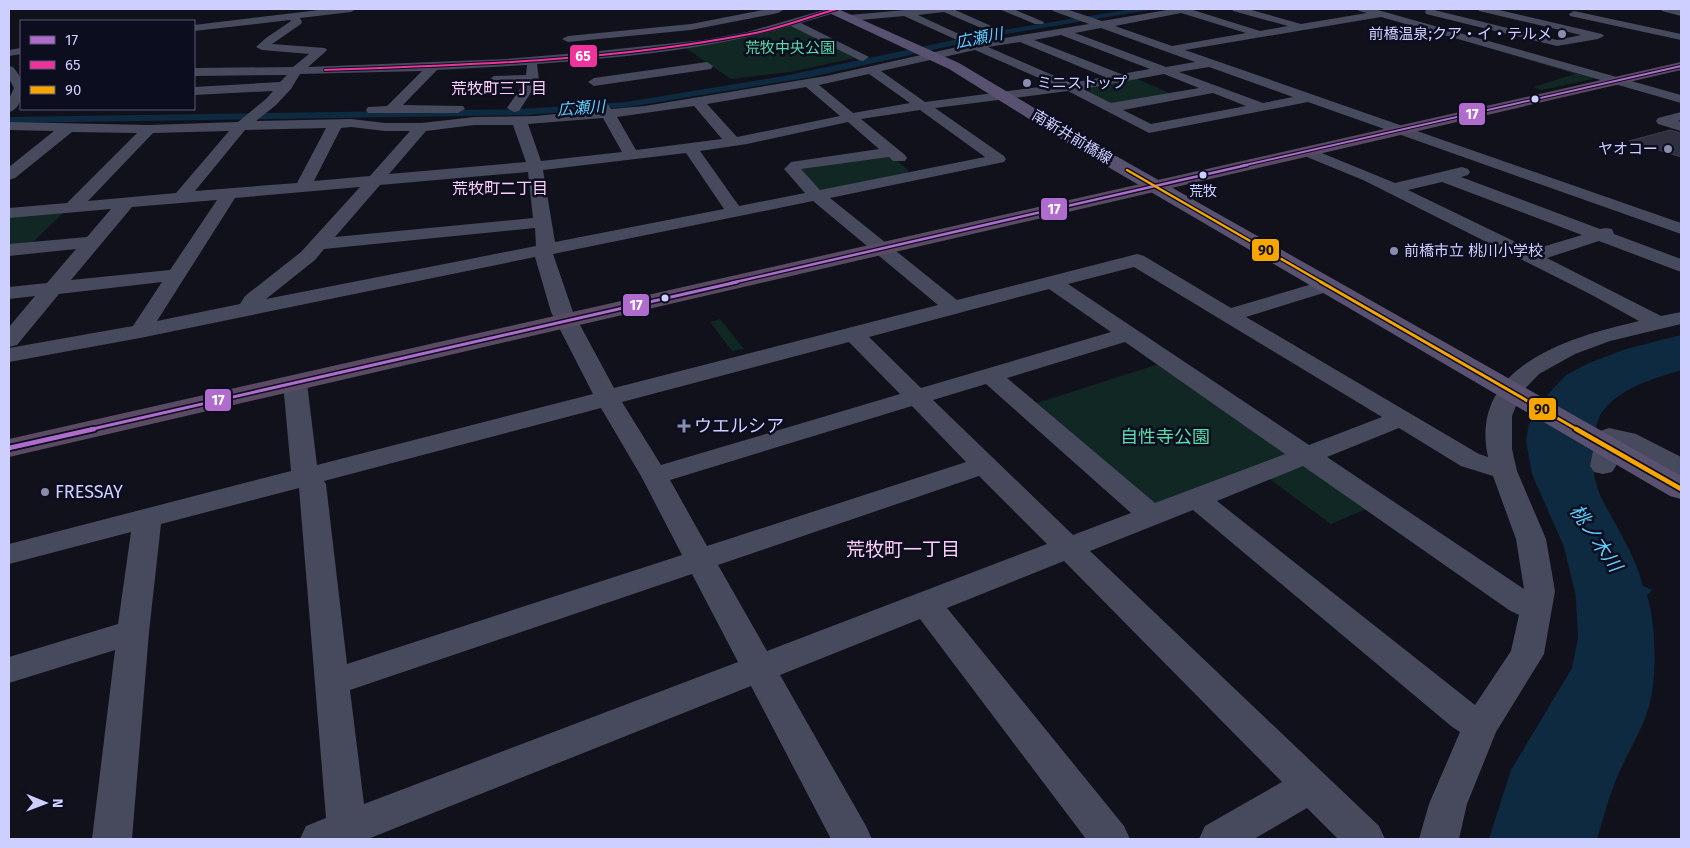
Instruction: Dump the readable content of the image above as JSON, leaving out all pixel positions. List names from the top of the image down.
{
  "streets": {
    "main road": ["南新井前橋線"]
  },
  "districts": ["荒牧町三丁目", "荒牧町二丁目", "荒牧町一丁目"],
  "water": ["広瀬川", "桃ノ木川"],
  "parks": ["荒牧中央公園", "自性寺公園"],
  "places": {
    "other": [
      "前橋温泉;クア・イ・テルメ",
      "ミニストップ",
      "ヤオコー",
      "荒牧",
      "前橋市立 桃川小学校",
      "FRESSAY"
    ],
    "health": ["ウエルシア"]
  },
  "lines": ["transit line 65", "transit line 17", "transit line 90"],
  "legend": ["17", "65", "90"],
  "north": "right"
}
